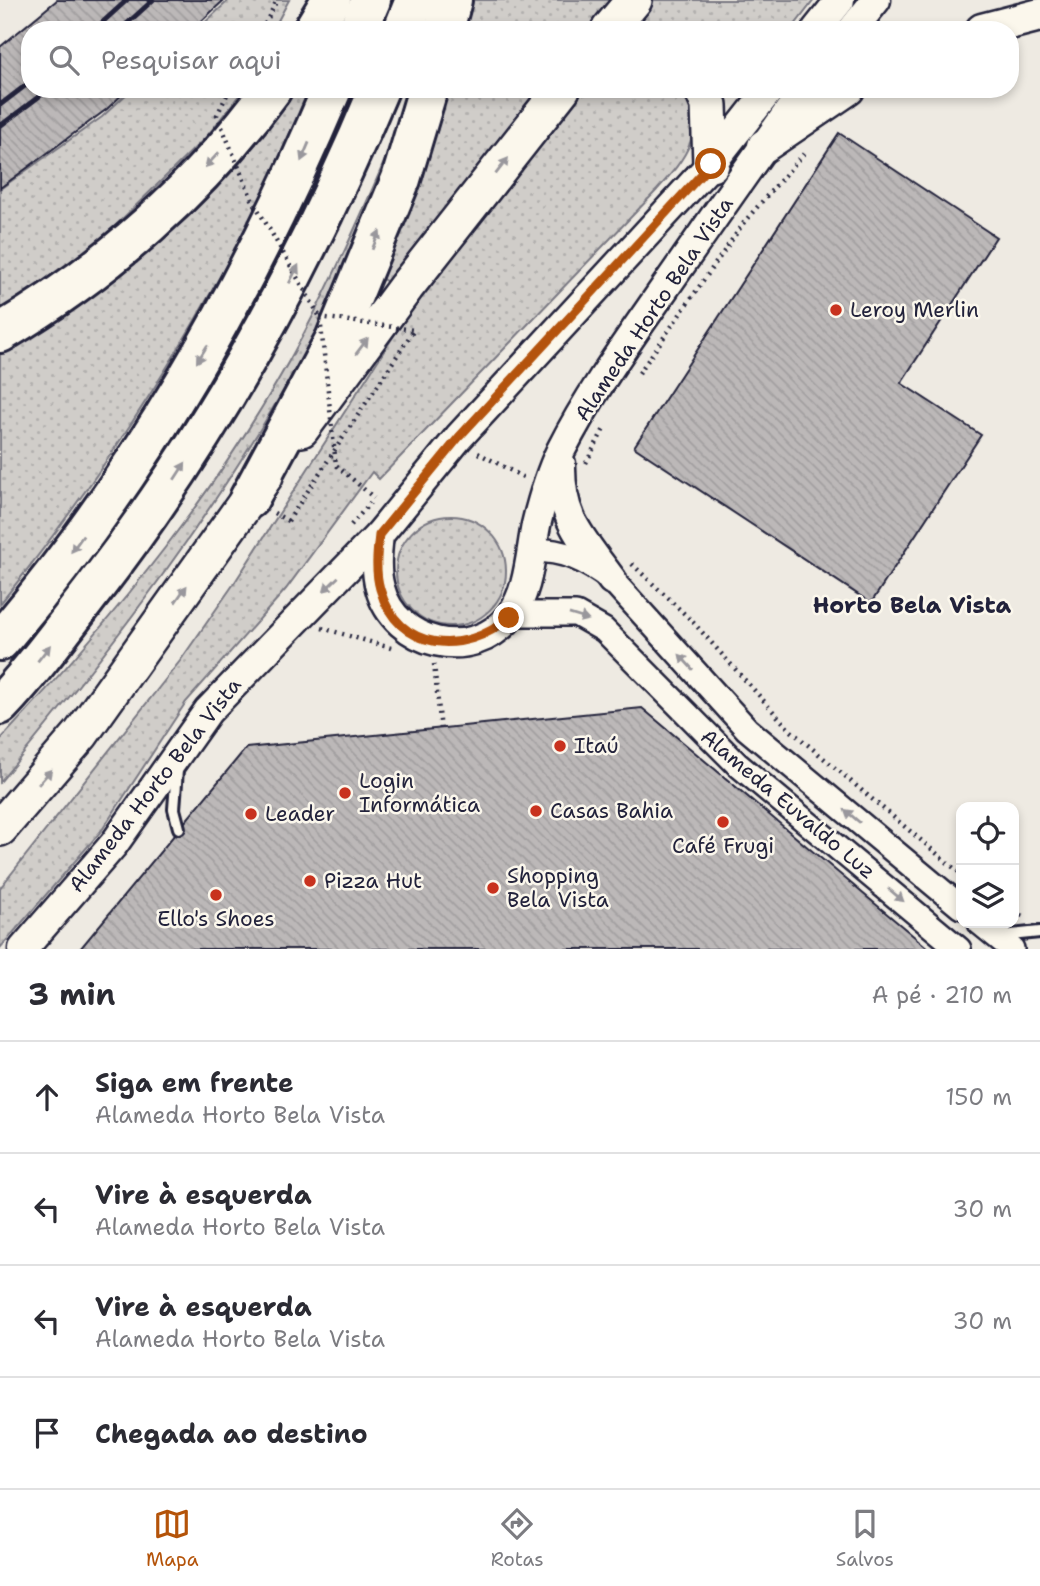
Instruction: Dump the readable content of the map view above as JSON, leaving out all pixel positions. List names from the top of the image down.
{
  "streets": {
    "street": ["Alameda Horto Bela Vista", "Alameda Euvaldo Luz"]
  },
  "crossings": [
    ["Alameda Horto Bela Vista", "Alameda Euvaldo Luz"]
  ],
  "districts": ["Horto Bela Vista"],
  "places": [
    "Leroy Merlin",
    "Itaú",
    "Login Informática",
    "Casas Bahia",
    "Leader",
    "Café Frugi",
    "Pizza Hut",
    "Shopping Bela Vista",
    "Ello's Shoes"
  ],
  "page": {
    "search": "Pesquisar aqui",
    "heading": ["3 min", "A pé · 210 m"],
    "list": [
      ["Siga em frente", "Alameda Horto Bela Vista", "150 m"],
      ["Vire à esquerda", "Alameda Horto Bela Vista", "30 m"],
      ["Vire à esquerda", "Alameda Horto Bela Vista", "30 m"],
      "Chegada ao destino"
    ],
    "nav": ["Mapa", "Rotas", "Salvos"]
  }
}
